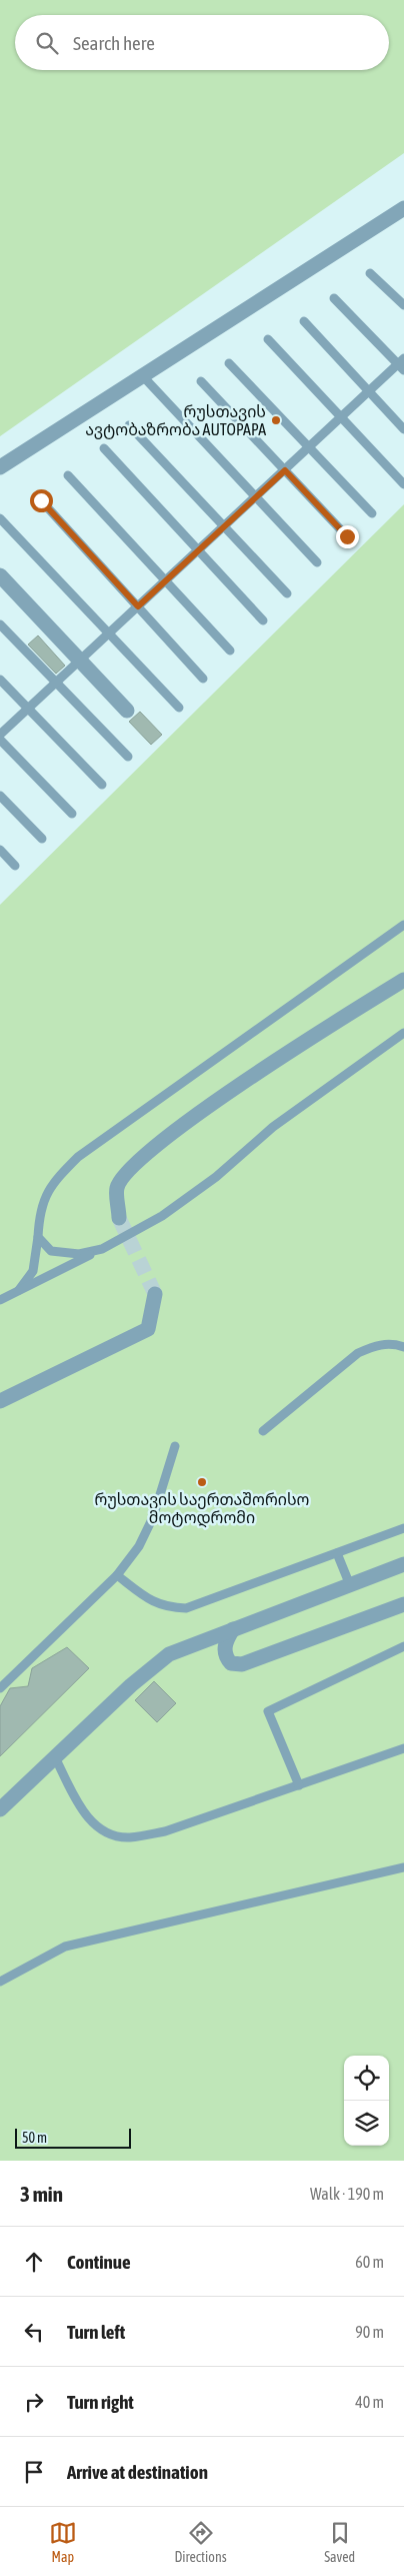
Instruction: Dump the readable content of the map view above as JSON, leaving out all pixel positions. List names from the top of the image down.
{
  "places": ["რუსთავის ავტობაზრობა AUTOPAPA", "რუსთავის საერთაშორისო მოტოდრომი"],
  "scale_bar": "50 m",
  "page": {
    "search": "Search here",
    "scale": "50 m",
    "heading": ["3 min", "Walk · 190 m"],
    "list": [
      ["Continue", "60 m"],
      ["Turn left", "90 m"],
      ["Turn right", "40 m"],
      "Arrive at destination"
    ],
    "nav": ["Map", "Directions", "Saved"]
  }
}
